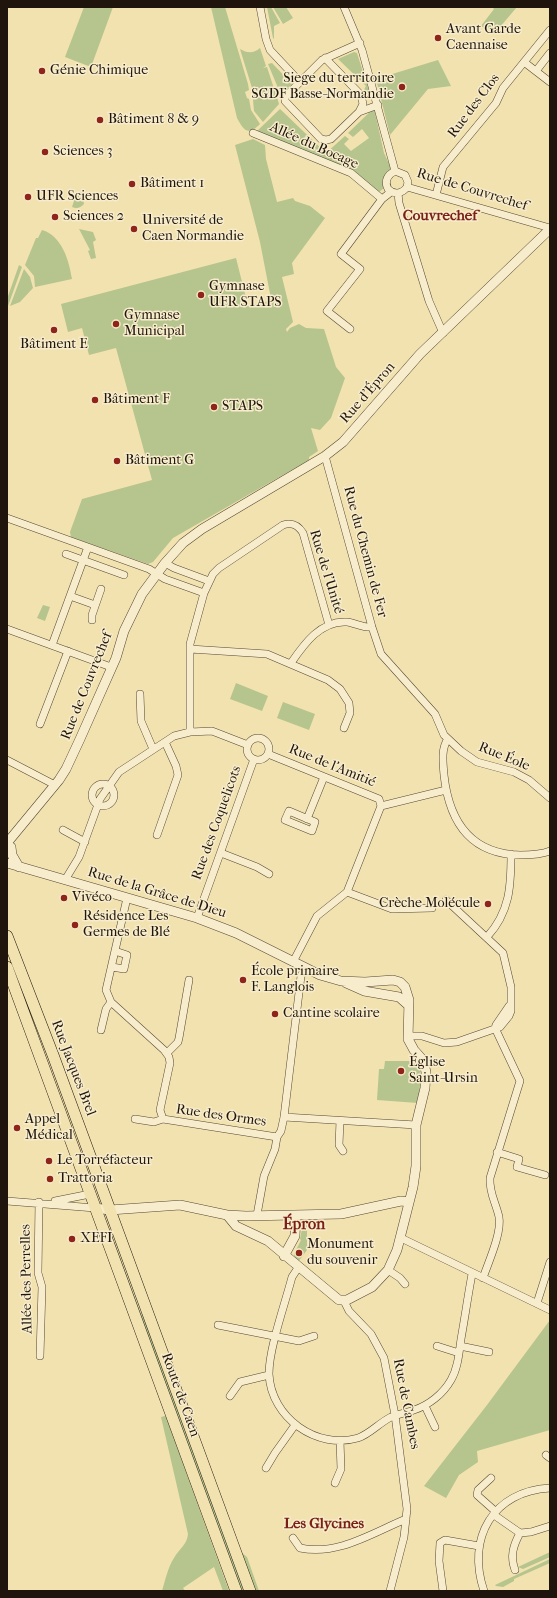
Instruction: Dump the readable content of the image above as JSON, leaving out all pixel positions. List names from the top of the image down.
{
  "streets": {
    "main road": ["Rue Jacques Brel", "Route de Caen"],
    "street": [
      "Rue des Clos",
      "Allée du Bocage",
      "Rue de Couvrechef",
      "Rue d'Épron",
      "Rue du Chemin de Fer",
      "Rue de l'Unité",
      "Rue Éole",
      "Rue de l'Amitié",
      "Rue des Coquelicots",
      "Rue de la Grâce de Dieu",
      "Rue des Ormes",
      "Allée des Perrelles",
      "Rue de Cambes"
    ]
  },
  "crossings": [
    ["Rue des Clos", "Rue de Couvrechef"],
    ["Rue de Couvrechef", "Rue d'Épron"],
    ["Rue d'Épron", "Rue du Chemin de Fer"],
    ["Rue du Chemin de Fer", "Rue Éole"],
    ["Rue de l'Amitié", "Rue des Coquelicots"],
    ["Rue des Coquelicots", "Rue de la Grâce de Dieu"],
    ["Rue Jacques Brel", "Route de Caen"]
  ],
  "districts": ["Couvrechef", "Épron", "Les Glycines"],
  "places": [
    "Avant Garde Caennaise",
    "Génie Chimique",
    "Siege du territoire SGDF Basse-Normandie",
    "Bâtiment 8 & 9",
    "Sciences 3",
    "Bâtiment 1",
    "UFR Sciences",
    "Sciences 2",
    "Université de Caen Normandie",
    "Gymnase UFR STAPS",
    "Gymnase Municipal",
    "Bâtiment E",
    "Bâtiment F",
    "STAPS",
    "Bâtiment G",
    "Vivéco",
    "Crèche Molécule",
    "Résidence Les Germes de Blé",
    "École primaire F. Langlois",
    "Cantine scolaire",
    "Église Saint-Ursin",
    "Appel Médical",
    "Le Torréfacteur",
    "Trattoria",
    "XEFI",
    "Monument du souvenir"
  ]
}
